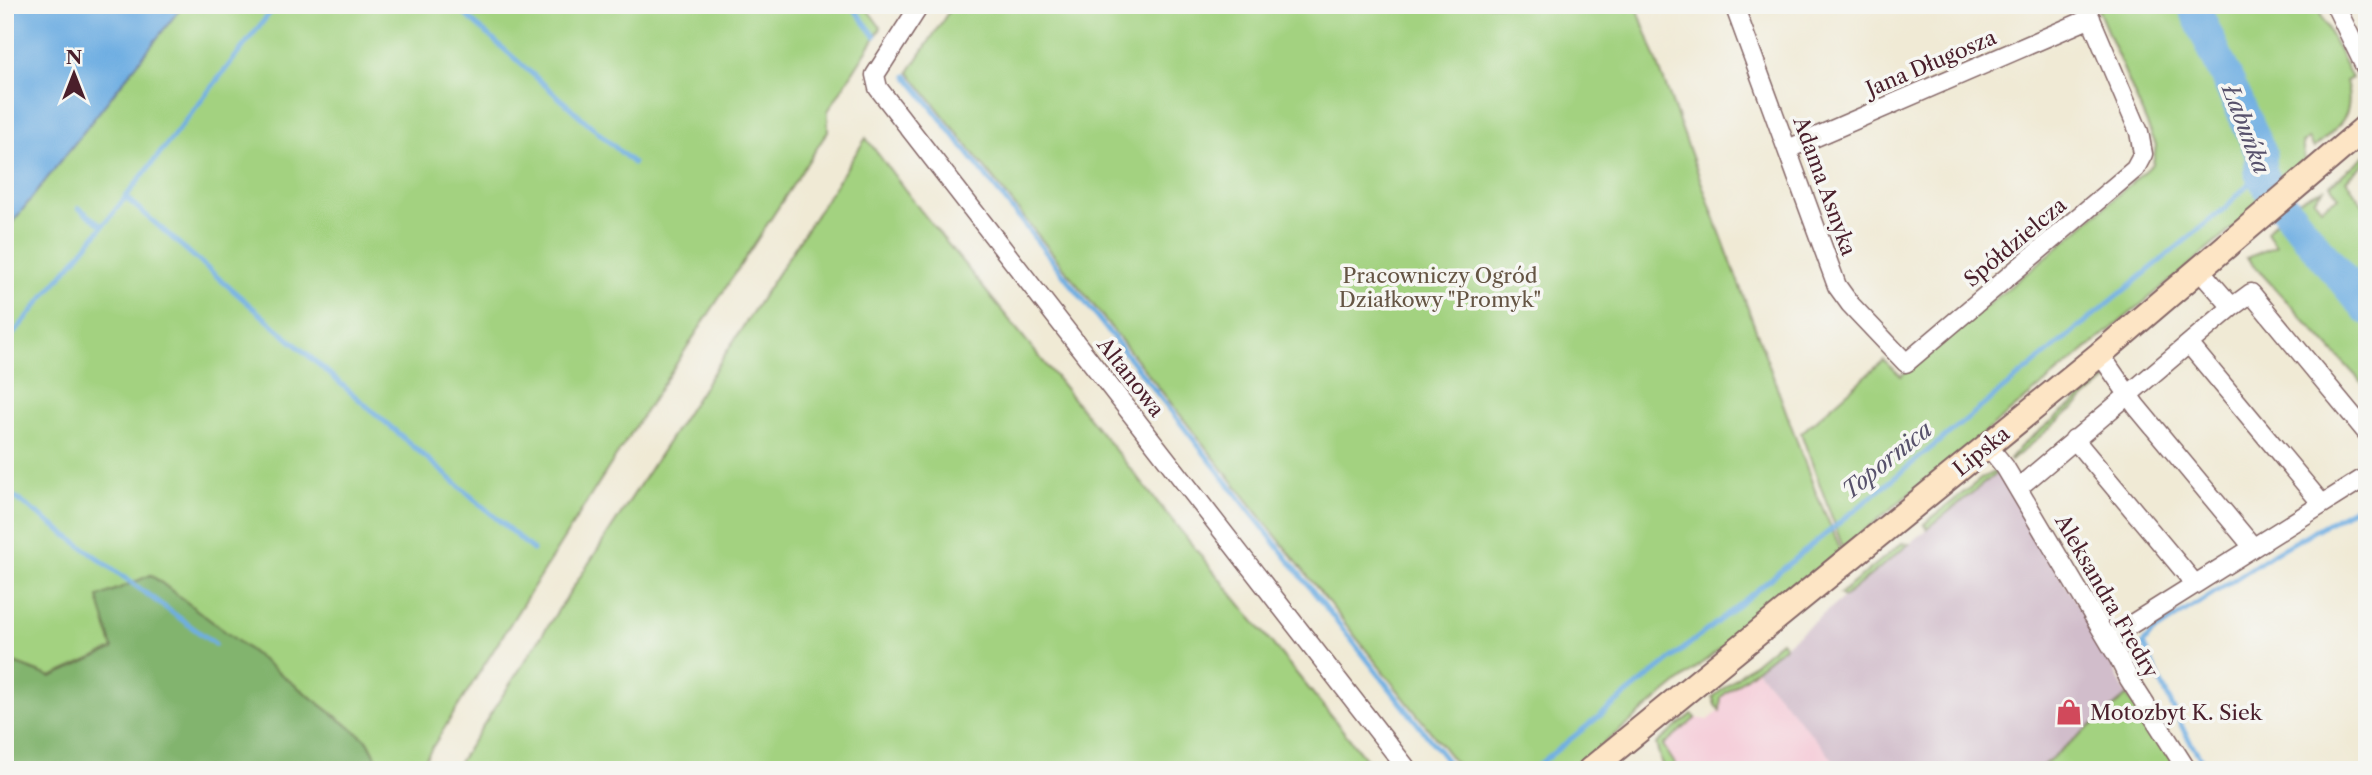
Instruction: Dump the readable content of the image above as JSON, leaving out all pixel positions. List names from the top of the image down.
{
  "streets": {
    "main road": ["Lipska"],
    "street": [
      "Jana Długosza",
      "Adama Asnyka",
      "Spółdzielcza",
      "Altanowa",
      "Aleksandra Fredry"
    ]
  },
  "crossings": [
    ["Jana Długosza", "Adama Asnyka"],
    ["Jana Długosza", "Spółdzielcza"],
    ["Adama Asnyka", "Spółdzielcza"],
    ["Lipska", "Aleksandra Fredry"]
  ],
  "water": ["Łabuńka", "Topornica"],
  "parks": ["Pracowniczy Ogród Działkowy \"Promyk\""],
  "places": {
    "shop": ["Motozbyt K. Siek"]
  },
  "north": "top"
}
